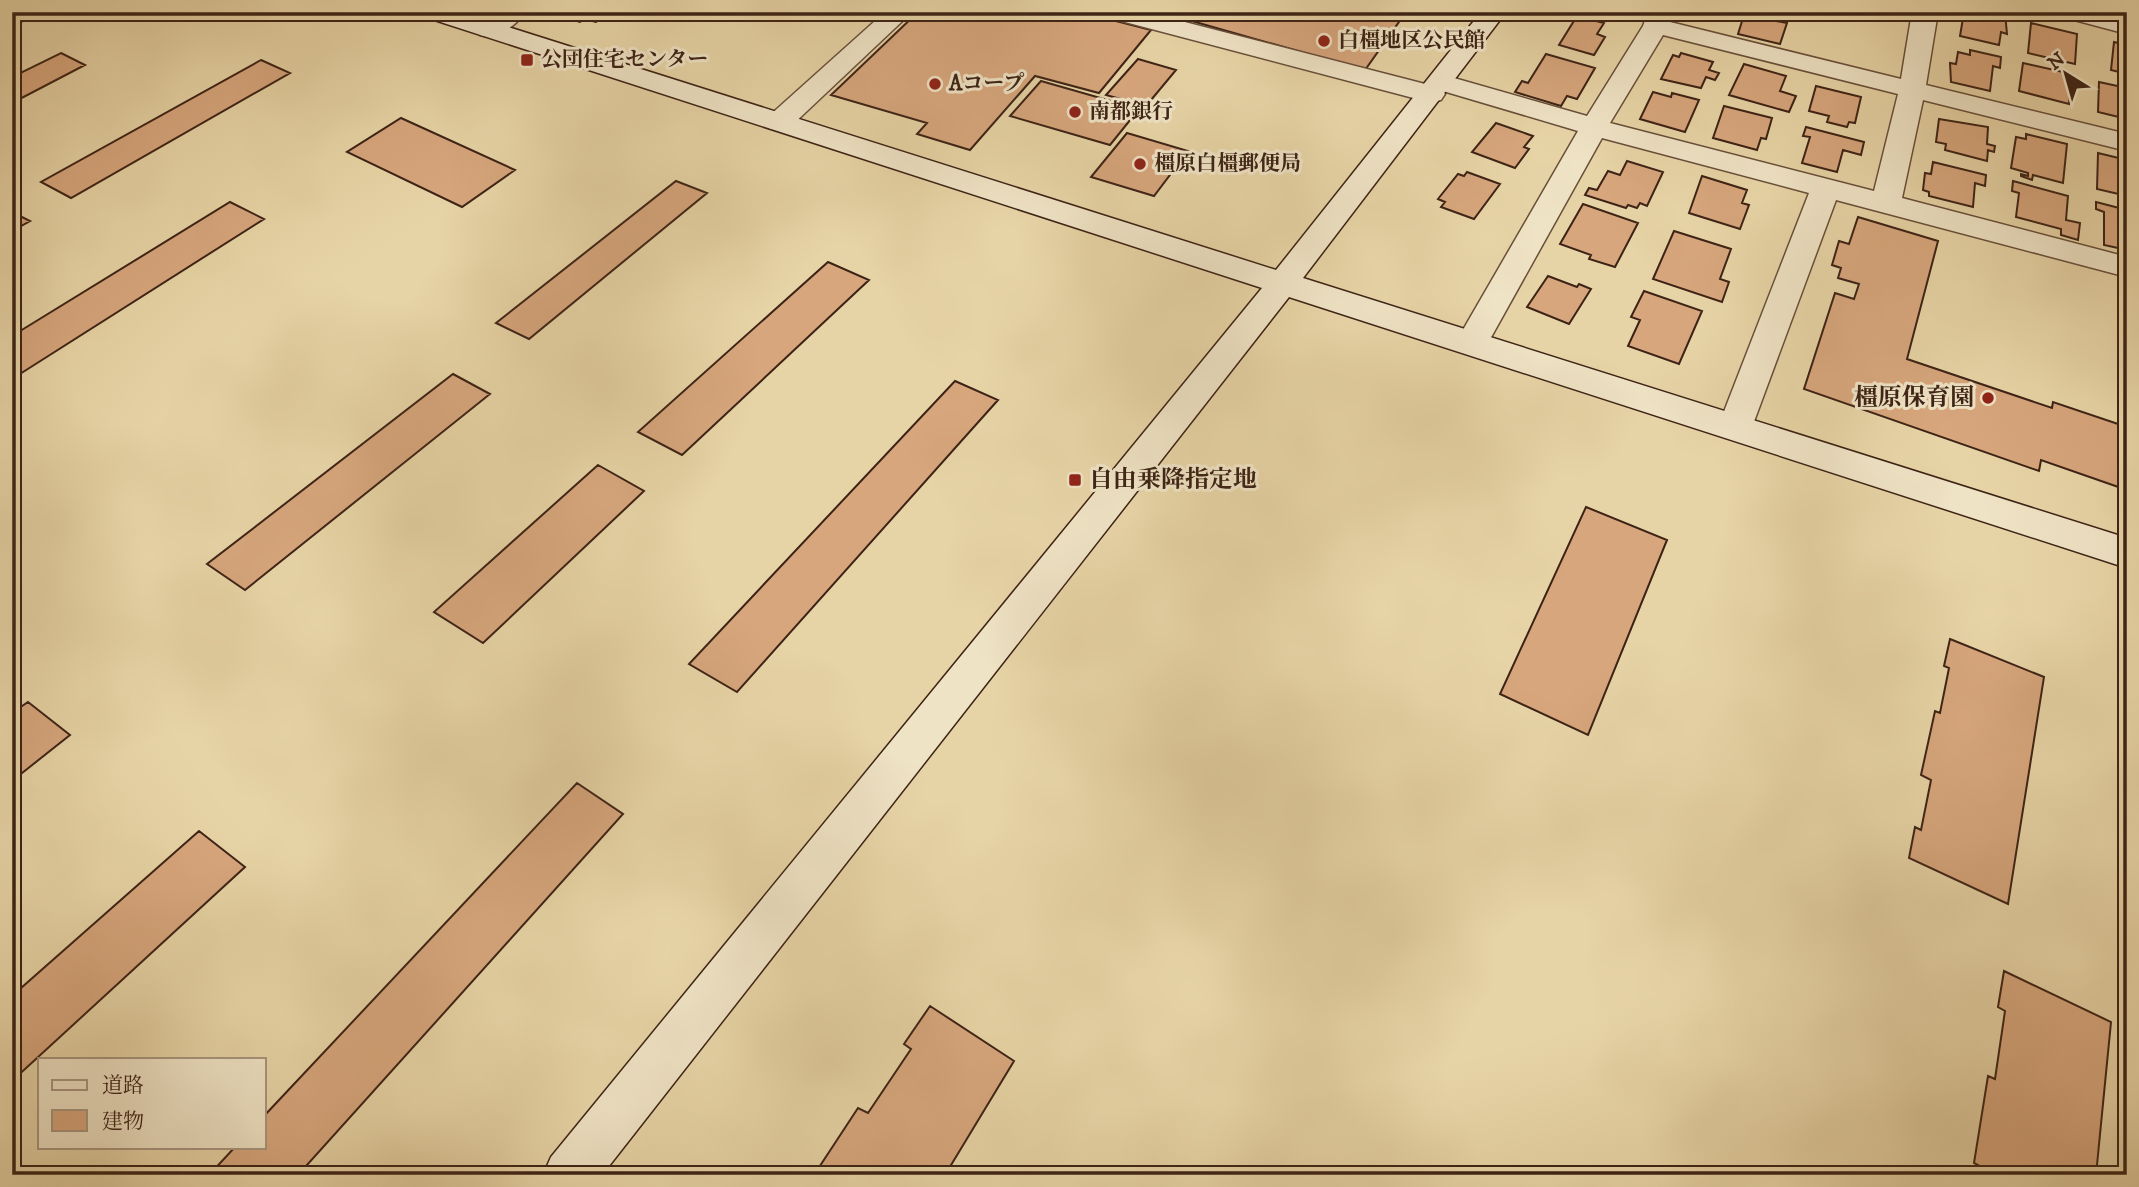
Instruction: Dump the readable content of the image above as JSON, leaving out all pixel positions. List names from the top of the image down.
{
  "places": {
    "other": [
      "白橿地区公民館",
      "Aコープ",
      "南都銀行",
      "橿原白橿郵便局",
      "橿原保育園"
    ],
    "transit": ["公団住宅センター", "自由乗降指定地"]
  },
  "legend": ["道路", "建物"],
  "north": "top left"
}
